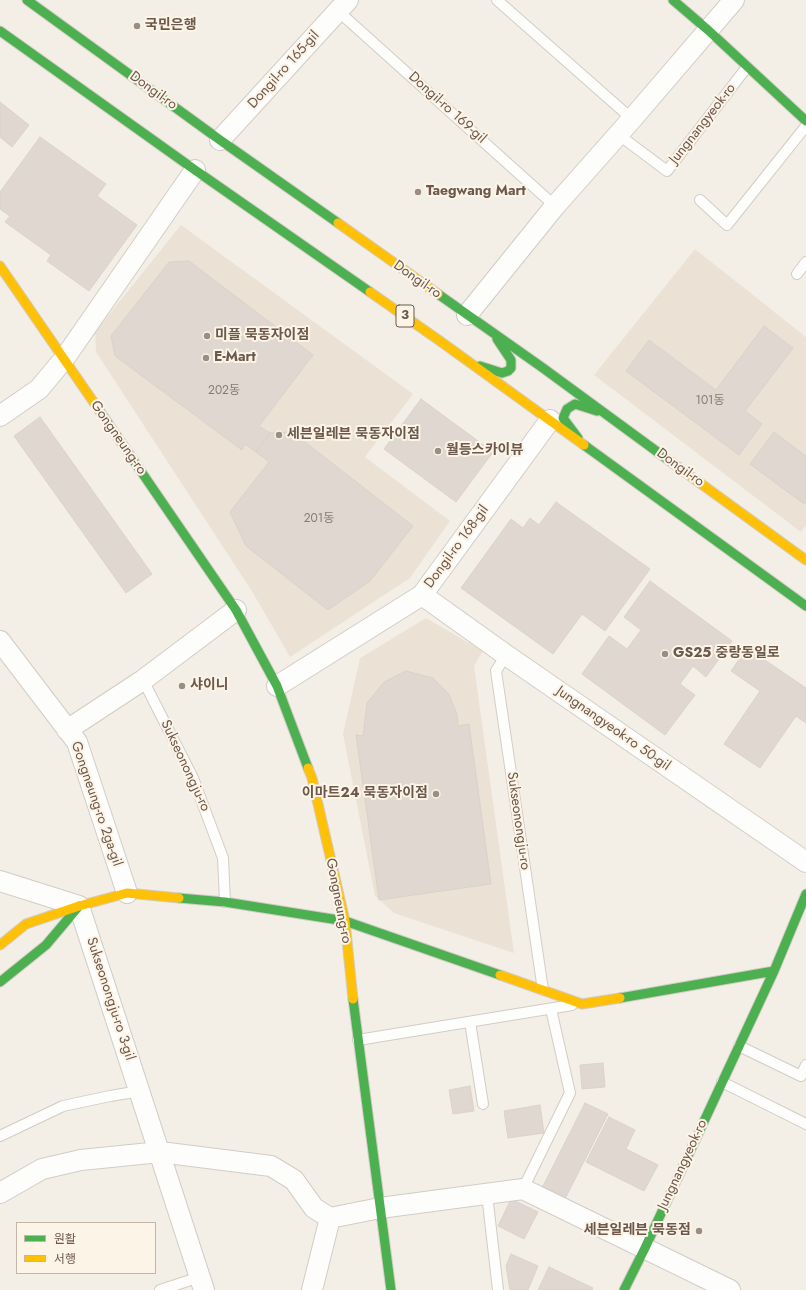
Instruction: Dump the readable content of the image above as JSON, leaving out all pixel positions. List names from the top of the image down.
{
  "streets": {
    "street": [
      "Dongil-ro 165-gil",
      "Dongil-ro",
      "Jungnangyeok-ro",
      "3",
      "Gongneung-ro",
      "Dongil-ro 168-gil",
      "Jungnangyeok-ro 50-gil",
      "Gongneung-ro 2ga-gil",
      "Sukseonongju-ro 3-gil"
    ],
    "lane": ["Dongil-ro 169-gil", "Sukseonongju-ro"]
  },
  "crossings": [
    ["Dongil-ro 165-gil", "Dongil-ro"],
    ["Dongil-ro 165-gil", "Dongil-ro 169-gil"],
    ["3", "Dongil-ro 168-gil"],
    ["Gongneung-ro", "Dongil-ro 168-gil"],
    ["Dongil-ro 168-gil", "Jungnangyeok-ro 50-gil"],
    ["Jungnangyeok-ro 50-gil", "Sukseonongju-ro"]
  ],
  "places": [
    "국민은행",
    "Taegwang Mart",
    "미플 묵동자이점",
    "E-Mart",
    "세븐일레븐 묵동자이점",
    "월등스카이뷰",
    "GS25 중랑동일로",
    "샤이니",
    "이마트24 묵동자이점",
    "세븐일레븐 묵동점"
  ],
  "house_numbers": ["202동", "101동", "201동"],
  "legend": ["원활", "서행"]
}
